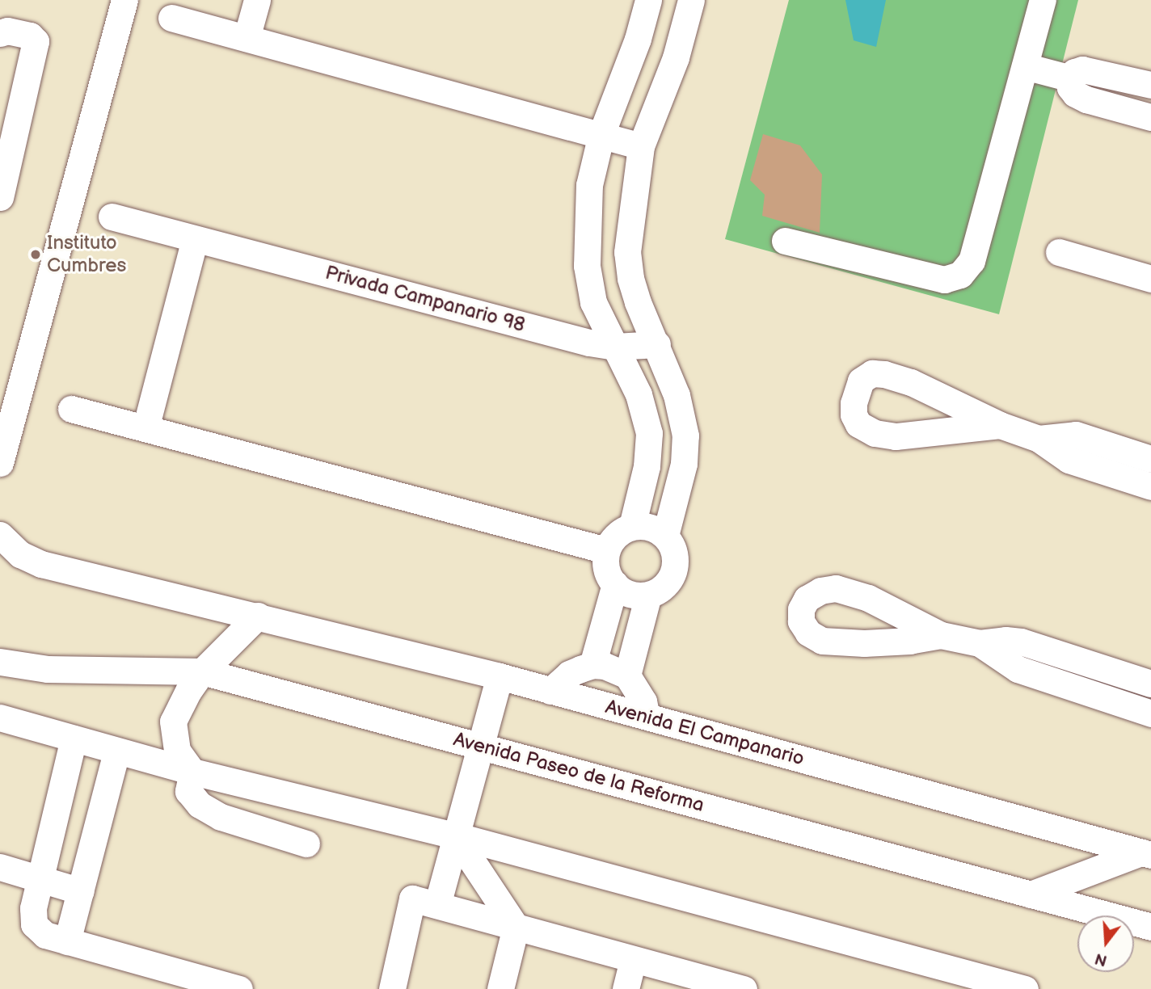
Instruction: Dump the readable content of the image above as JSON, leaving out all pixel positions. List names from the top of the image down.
{
  "streets": {
    "street": ["Privada Campanario 98", "Avenida El Campanario", "Avenida Paseo de la Reforma"]
  },
  "places": ["Instituto Cumbres"],
  "north": "bottom"
}
